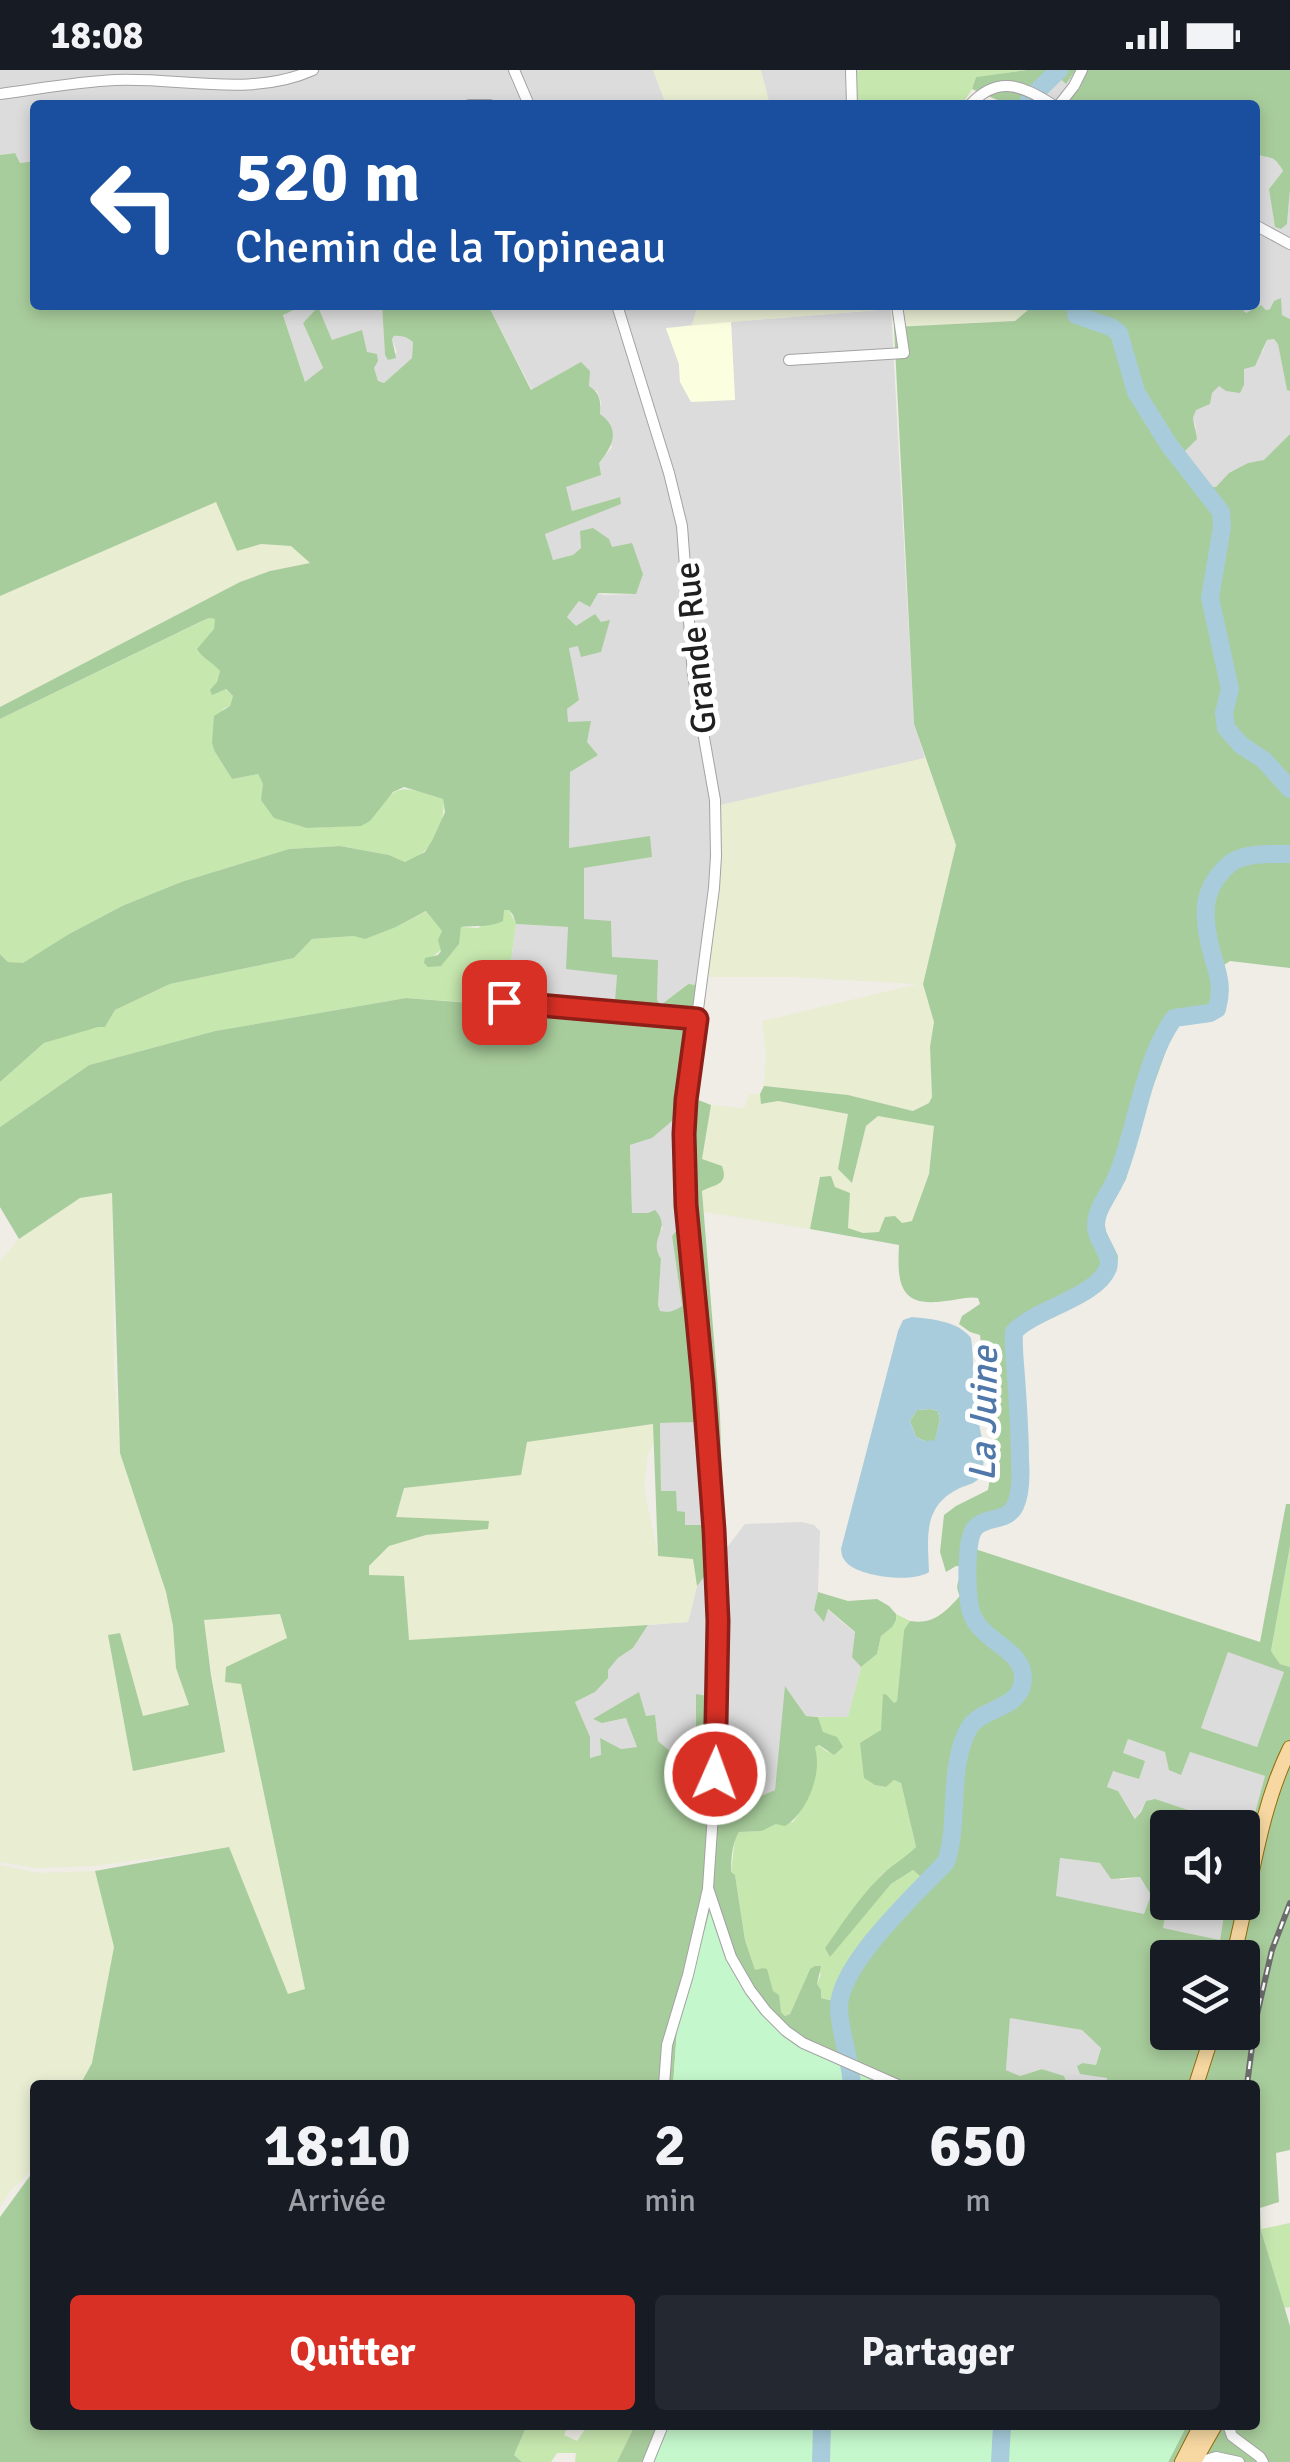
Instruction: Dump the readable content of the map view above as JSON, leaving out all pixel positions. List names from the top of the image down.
{
  "streets": {
    "street": ["Grande Rue"]
  },
  "water": ["La Juine"],
  "page": {
    "status": "18:08",
    "turn": ["520 m", "Chemin de la Topineau"],
    "eta": [
      "18:10",
      "Arrivée",
      "2",
      "min",
      "650",
      "m"
    ],
    "buttons": ["Quitter", "Partager"]
  }
}
